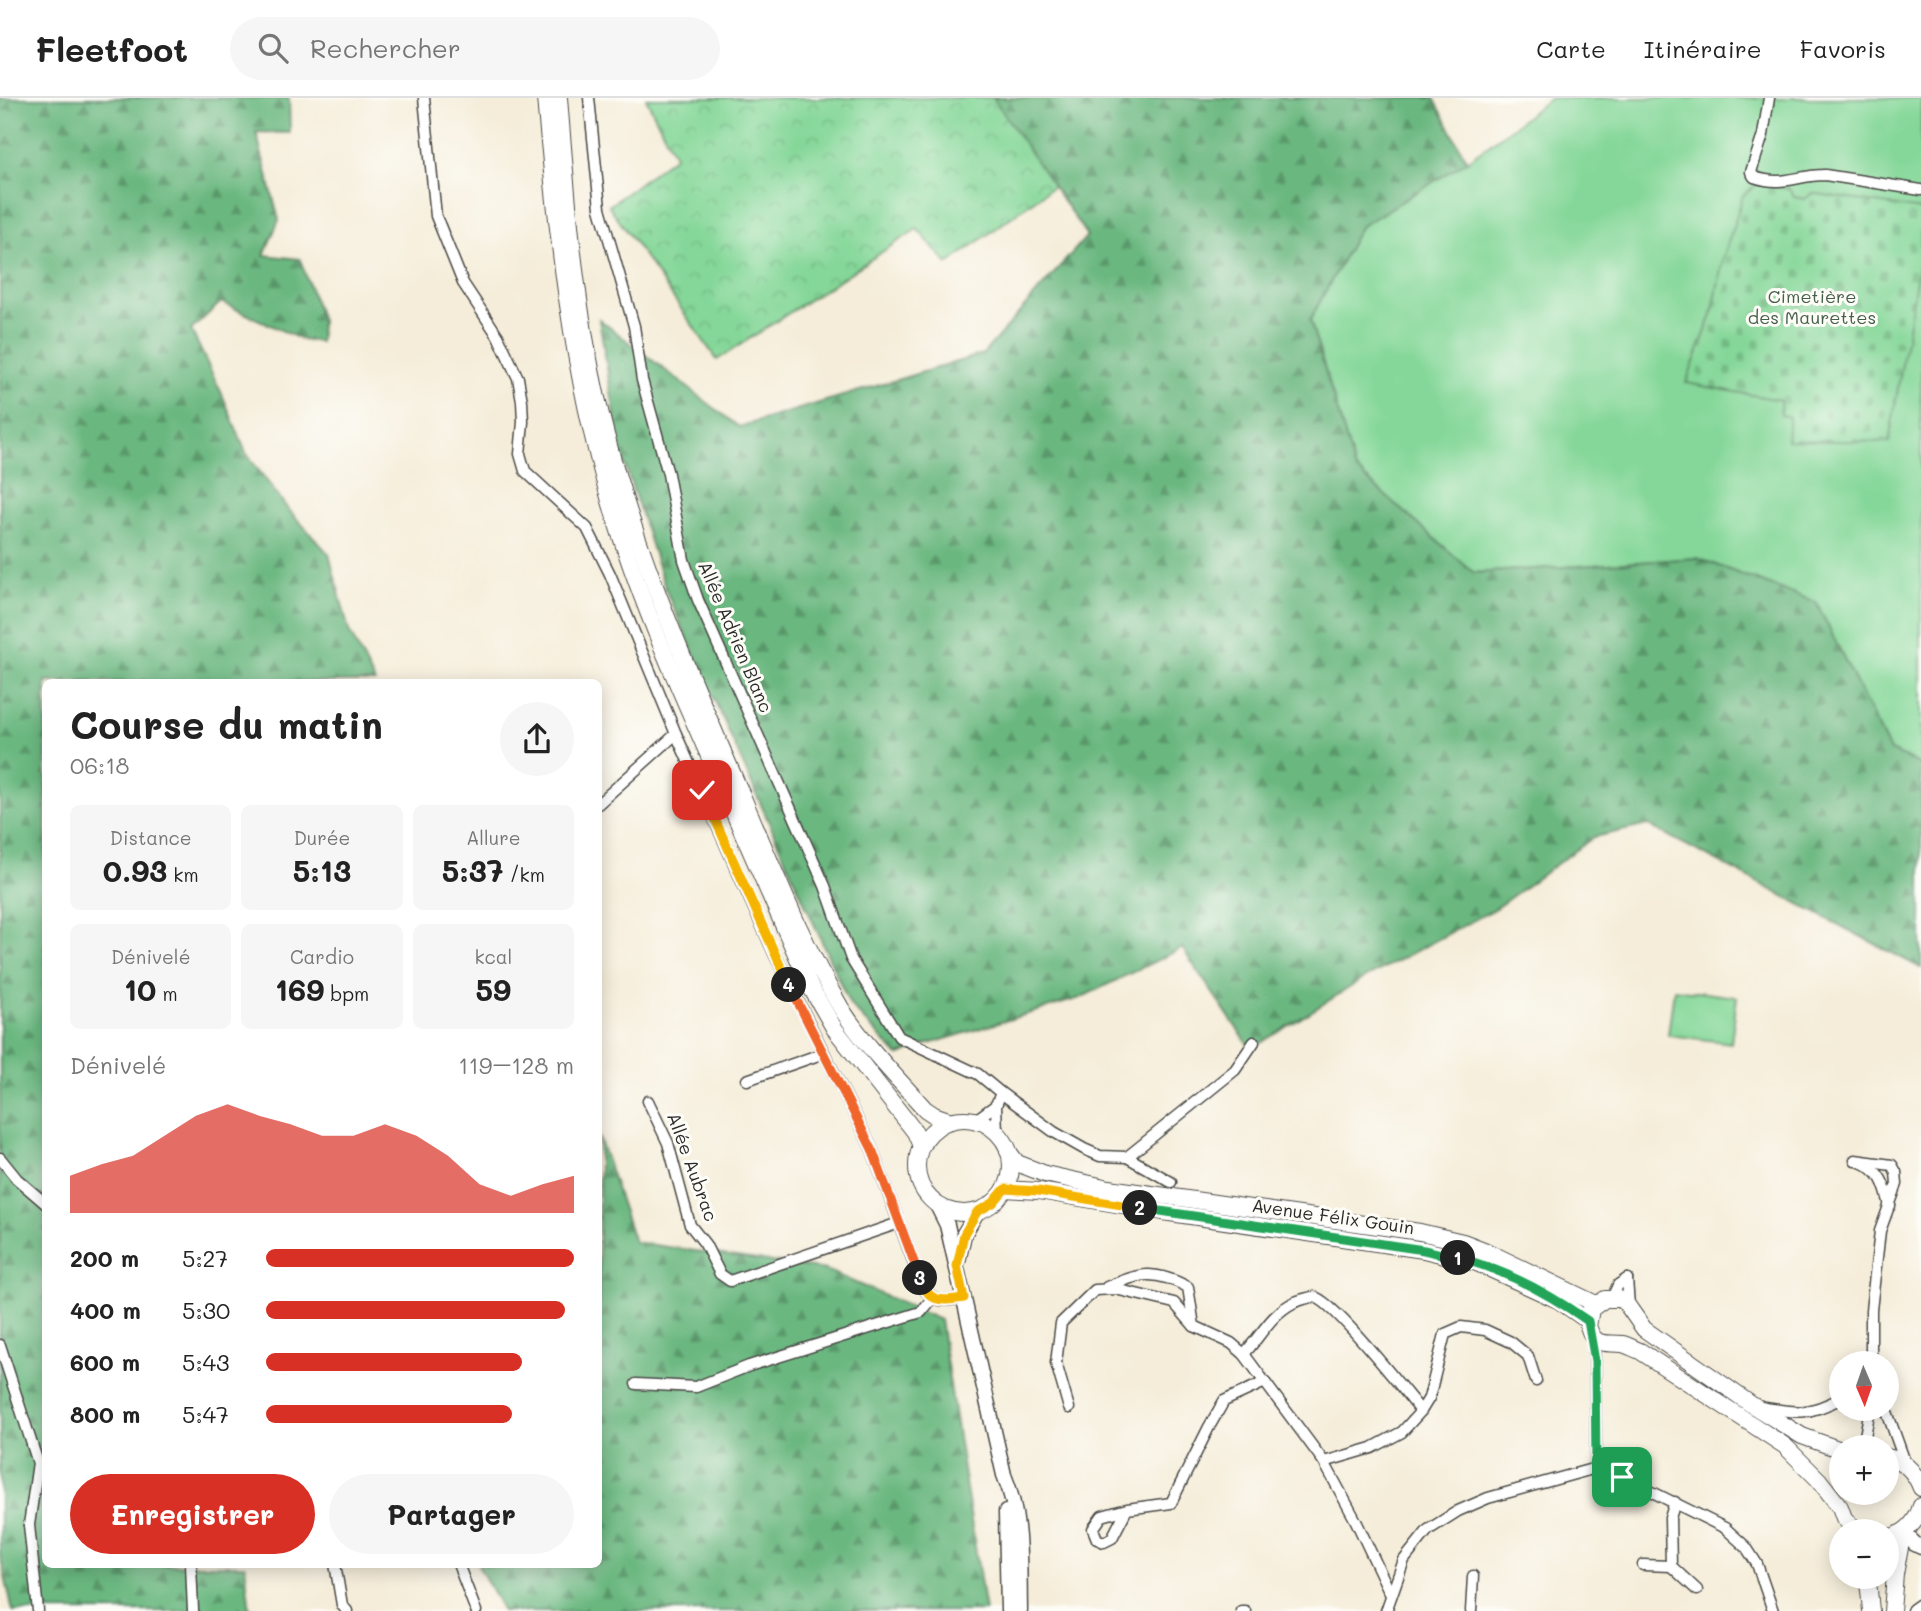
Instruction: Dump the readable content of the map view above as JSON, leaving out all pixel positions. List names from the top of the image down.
{
  "streets": {
    "main road": ["Avenue Félix Gouin"],
    "street": ["Allée Adrien Blanc", "Allée Aubrac"]
  },
  "parks": ["Cimetière des Maurettes"],
  "north": "bottom",
  "page": {
    "header": "Fleetfoot",
    "search": "Rechercher",
    "nav": ["Carte", "Itinéraire", "Favoris"],
    "heading": ["Course du matin", "06:18"],
    "stats": [
      ["Distance", "0.93 km"],
      ["Durée", "5:13"],
      ["Allure", "5:37 /km"],
      ["Dénivelé", "10 m"],
      ["Cardio", "169 bpm"],
      ["kcal", "59"]
    ],
    "pins": [
      "4",
      "2",
      "1",
      "3"
    ],
    "chart": ["Dénivelé", "119–128 m"],
    "list": [
      {
        "name": "200 m",
        "note": "5:27"
      },
      {
        "name": "400 m",
        "note": "5:30"
      },
      {
        "name": "600 m",
        "note": "5:43"
      },
      {
        "name": "800 m",
        "note": "5:47"
      }
    ],
    "map_buttons": ["+", "−"],
    "buttons": ["Enregistrer", "Partager"]
  }
}
